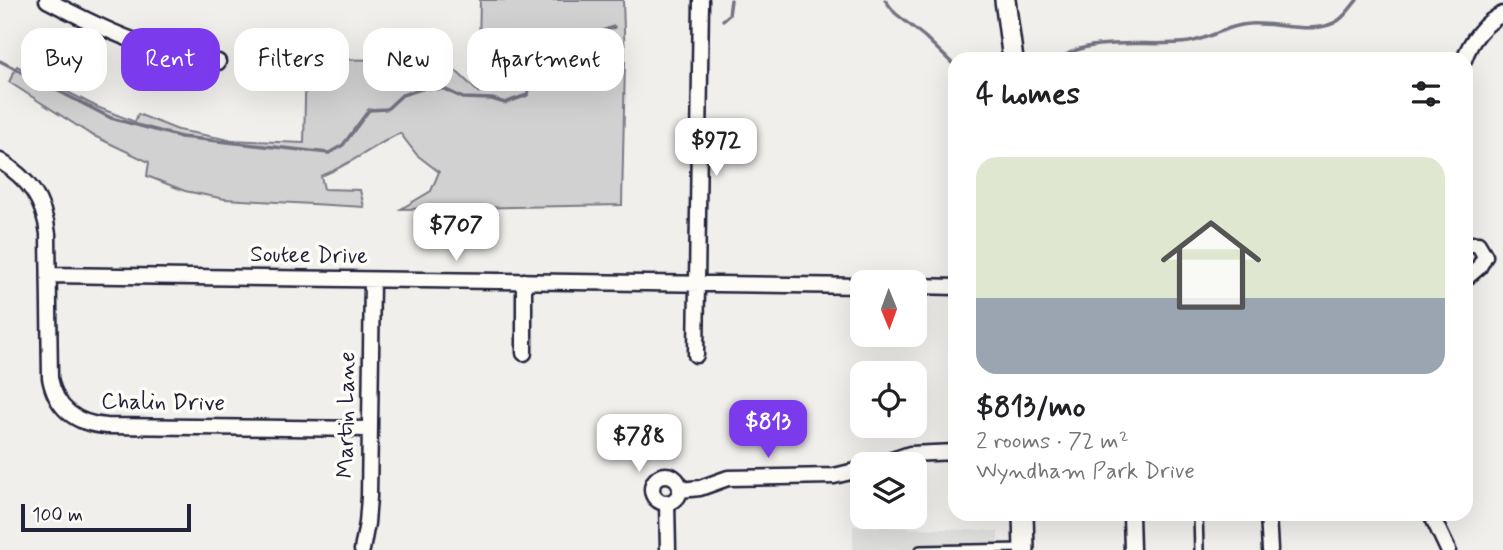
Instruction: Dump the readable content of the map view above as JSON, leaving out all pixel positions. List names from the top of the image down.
{
  "streets": {
    "street": ["Soutee Drive", "Chalin Drive", "Martin Lane"]
  },
  "crossings": [
    ["Soutee Drive", "Chalin Drive"],
    ["Soutee Drive", "Martin Lane"],
    ["Chalin Drive", "Martin Lane"]
  ],
  "scale_bar": "100 m",
  "north": "bottom",
  "page": {
    "chip": [
      "Buy",
      "Rent",
      "Filters",
      "New",
      "Apartment"
    ],
    "heading": "4 homes",
    "price": [
      "$972",
      "$707",
      "$813",
      "$788"
    ],
    "list": [
      {
        "name": "$813/mo",
        "note": "2 rooms · 72 m² · Wyndham Park Drive"
      }
    ],
    "scale": "100 m"
  }
}
